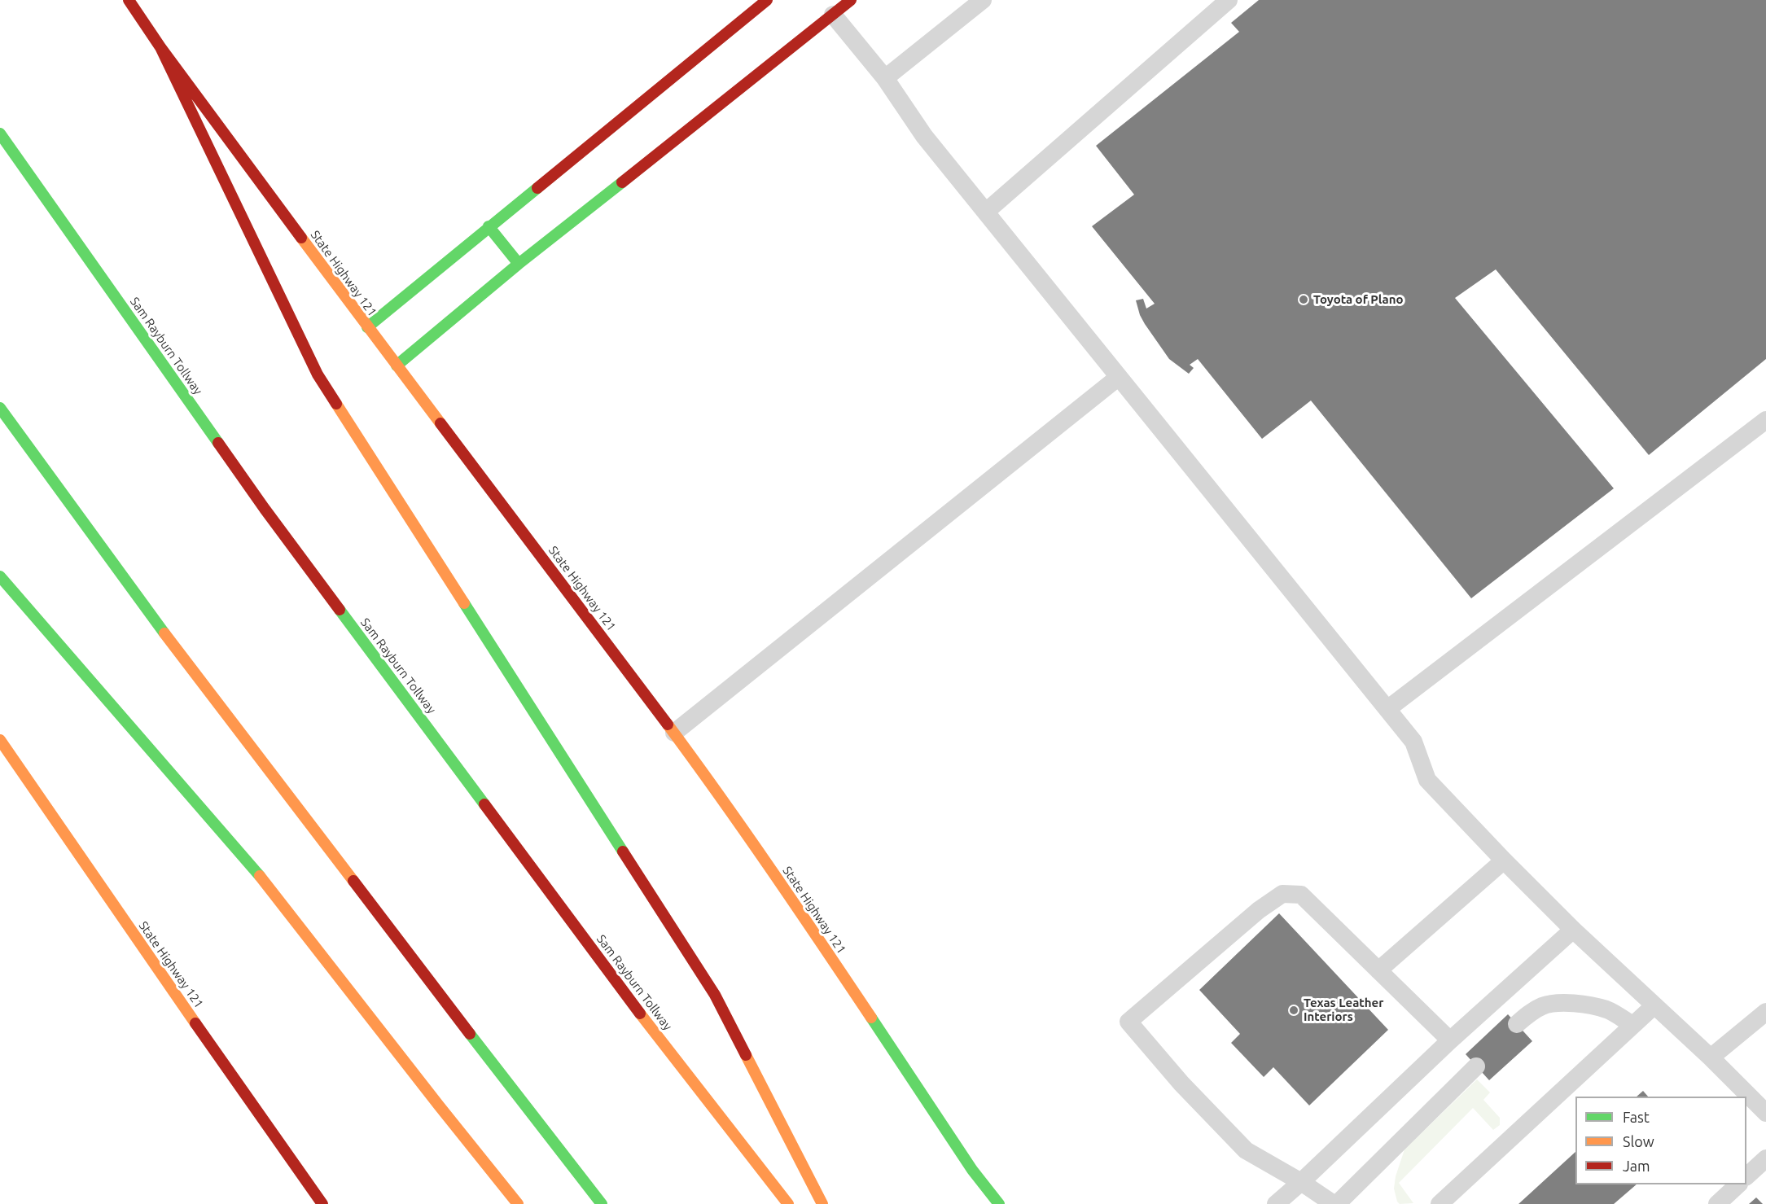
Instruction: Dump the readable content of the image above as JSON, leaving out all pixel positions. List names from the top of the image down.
{
  "streets": {
    "main road": ["State Highway 121", "Sam Rayburn Tollway"]
  },
  "places": ["Toyota of Plano", "Texas Leather Interiors"],
  "legend": ["Fast", "Slow", "Jam"]
}
